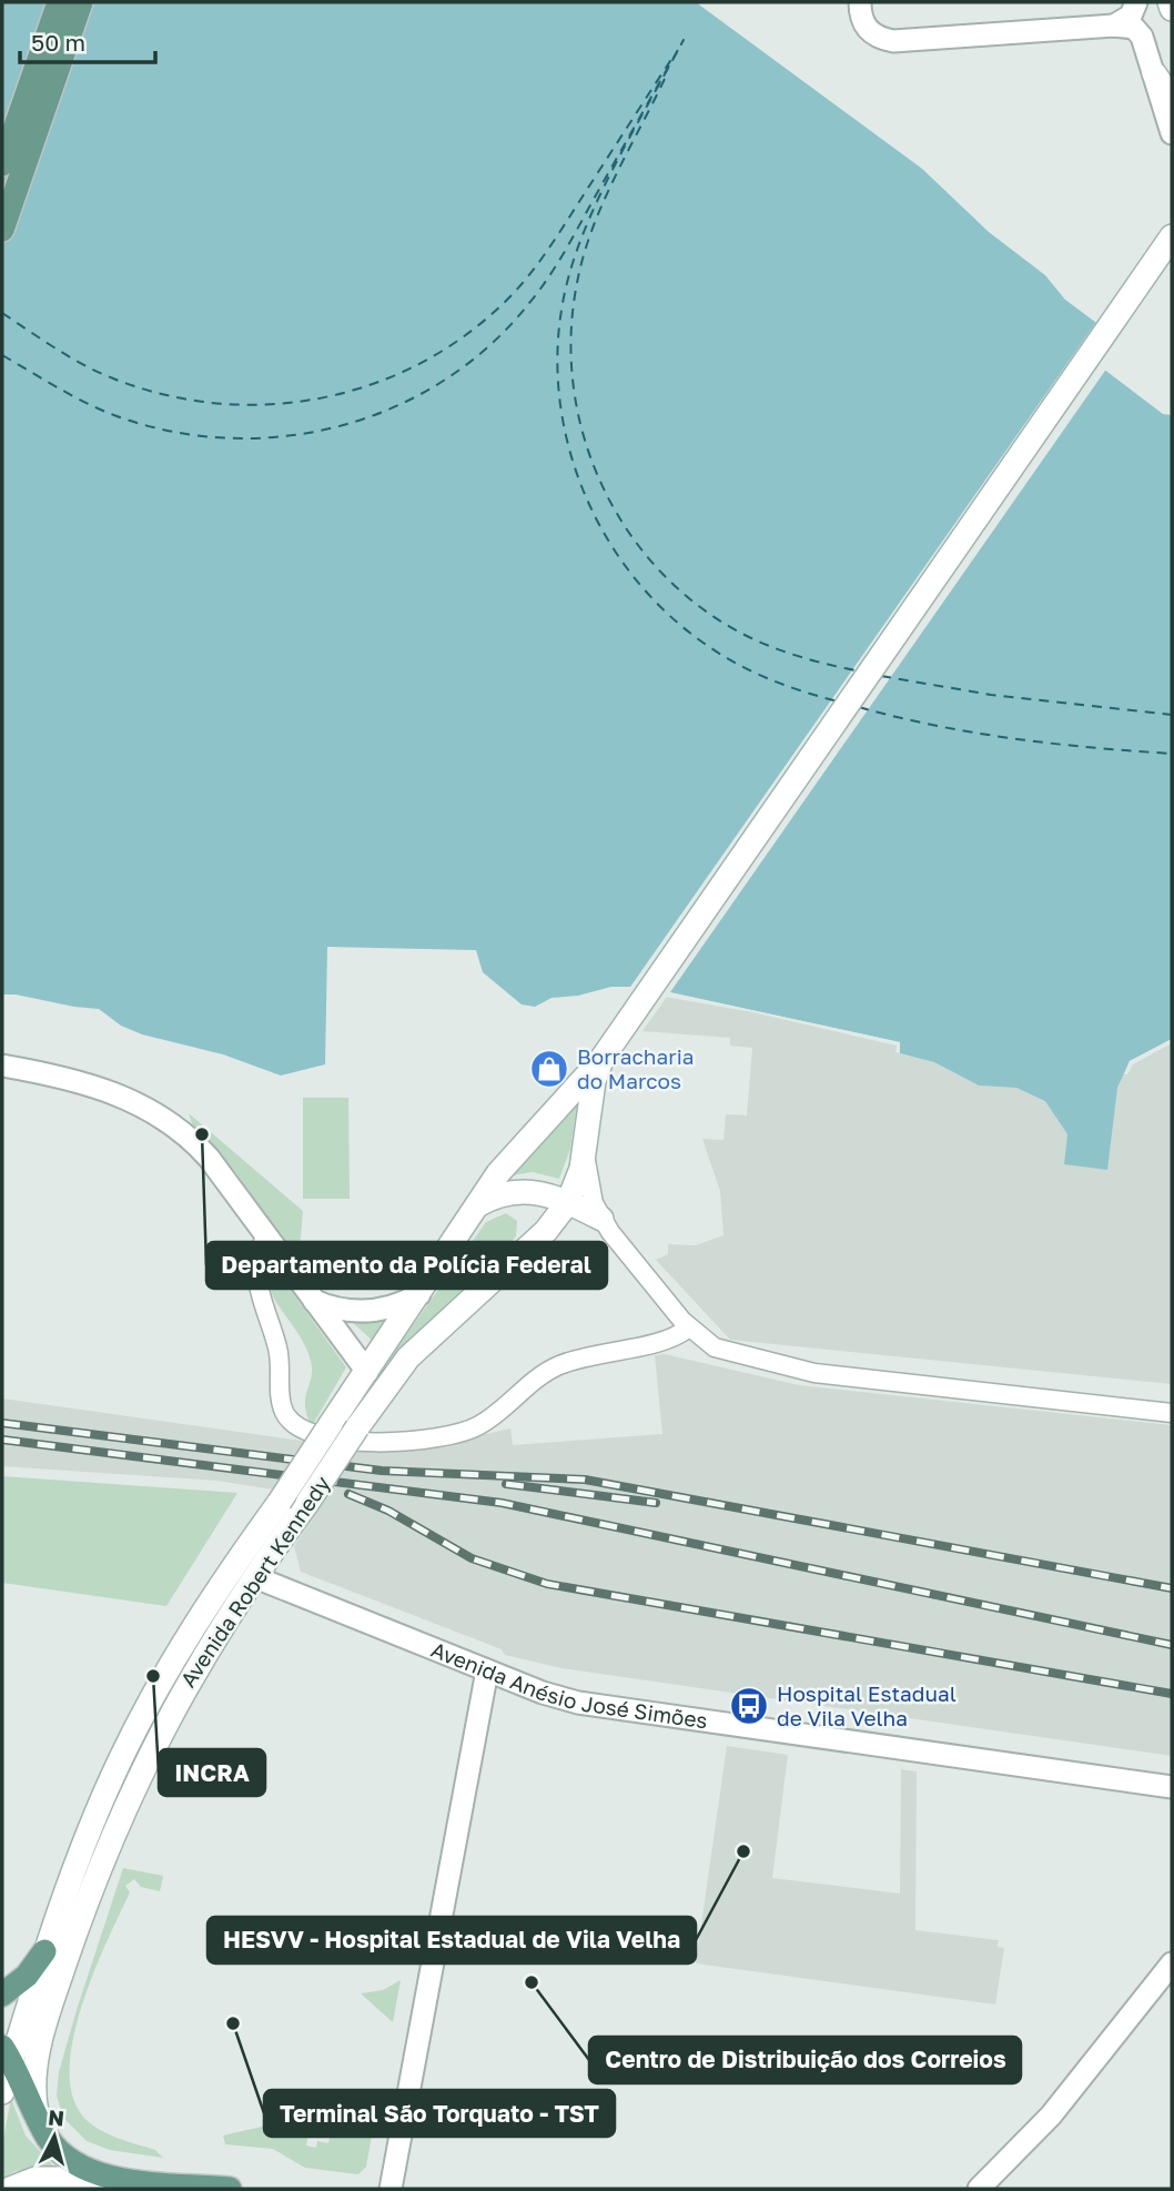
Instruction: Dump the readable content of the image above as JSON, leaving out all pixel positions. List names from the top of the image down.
{
  "streets": {
    "main road": ["Avenida Robert Kennedy"],
    "street": ["Avenida Anésio José Simões"]
  },
  "crossings": [
    ["Avenida Robert Kennedy", "Avenida Anésio José Simões"]
  ],
  "places": {
    "shop": ["Borracharia do Marcos"],
    "other": [
      "Departamento da Polícia Federal",
      "INCRA",
      "HESVV - Hospital Estadual de Vila Velha",
      "Centro de Distribuição dos Correios",
      "Terminal São Torquato - TST"
    ],
    "bus stop": ["Hospital Estadual de Vila Velha"]
  },
  "scale_bar": "50 m",
  "north": "top"
}
